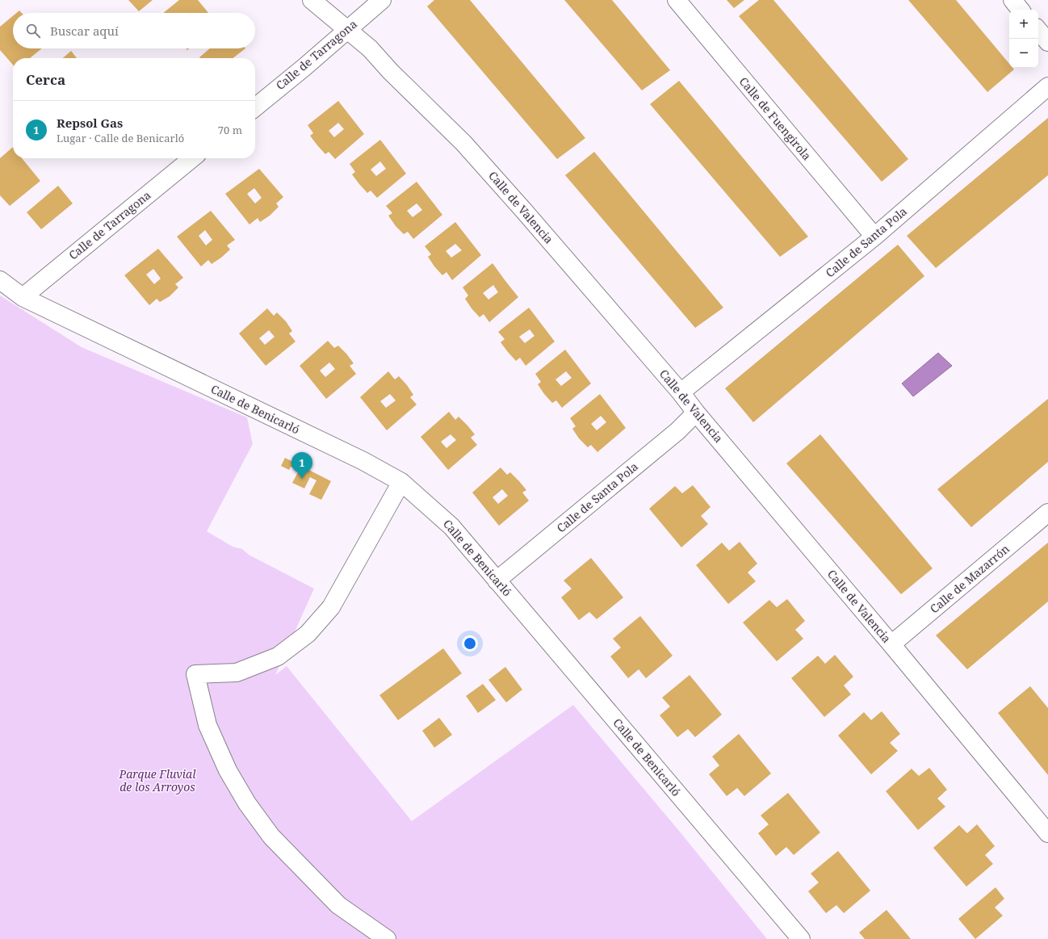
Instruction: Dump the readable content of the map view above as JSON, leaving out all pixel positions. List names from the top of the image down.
{
  "streets": {
    "street": [
      "Calle de Tarragona",
      "Calle de Fuengirola",
      "Calle de Valencia",
      "Calle de Santa Pola",
      "Calle de Benicarló",
      "Calle de Mazarrón"
    ]
  },
  "crossings": [
    ["Calle de Tarragona", "Calle de Valencia"],
    ["Calle de Tarragona", "Calle de Benicarló"],
    ["Calle de Fuengirola", "Calle de Santa Pola"],
    ["Calle de Valencia", "Calle de Santa Pola"],
    ["Calle de Valencia", "Calle de Mazarrón"],
    ["Calle de Santa Pola", "Calle de Benicarló"]
  ],
  "parks": ["Parque Fluvial de los Arroyos"],
  "page": {
    "map_buttons": ["+", "−"],
    "search": "Buscar aquí",
    "heading": "Cerca",
    "list": [
      {
        "mark": "1",
        "name": "Repsol Gas",
        "note": "Lugar · Calle de Benicarló",
        "value": "70 m"
      }
    ],
    "pins": "1"
  }
}
